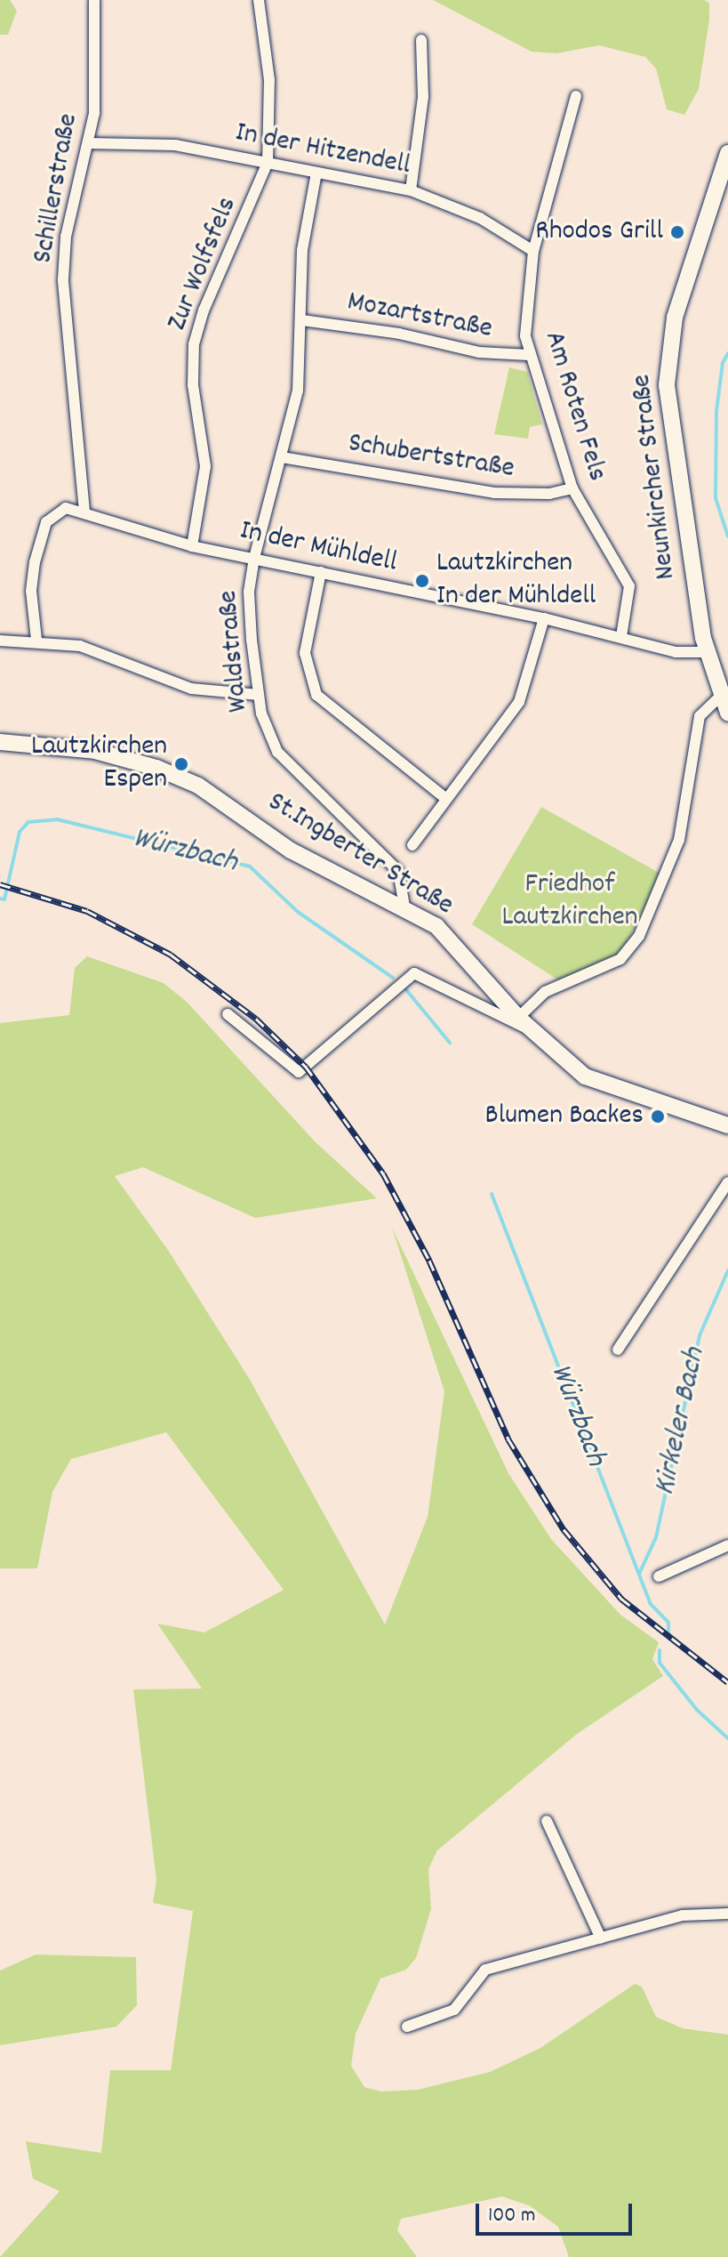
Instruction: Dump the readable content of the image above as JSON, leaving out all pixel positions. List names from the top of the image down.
{
  "streets": {
    "main road": ["Neunkircher Straße", "St.Ingberter Straße"],
    "street": [
      "In der Hitzendell",
      "Schillerstraße",
      "Zur Wolfsfels",
      "Mozartstraße",
      "Am Roten Fels",
      "Schubertstraße",
      "In der Mühldell",
      "Waldstraße"
    ]
  },
  "crossings": [
    ["In der Hitzendell", "Schillerstraße"],
    ["In der Hitzendell", "Zur Wolfsfels"],
    ["In der Hitzendell", "Am Roten Fels"],
    ["In der Hitzendell", "Waldstraße"],
    ["Schillerstraße", "In der Mühldell"],
    ["Zur Wolfsfels", "In der Mühldell"],
    ["Mozartstraße", "Am Roten Fels"],
    ["Mozartstraße", "Waldstraße"],
    ["Am Roten Fels", "Schubertstraße"],
    ["Am Roten Fels", "In der Mühldell"],
    ["Schubertstraße", "Waldstraße"],
    ["Neunkircher Straße", "In der Mühldell"],
    ["In der Mühldell", "Waldstraße"],
    ["Waldstraße", "St.Ingberter Straße"]
  ],
  "water": ["Würzbach", "Kirkeler Bach"],
  "parks": ["Friedhof Lautzkirchen"],
  "places": [
    "Rhodos Grill",
    "Lautzkirchen In der Mühldell",
    "Lautzkirchen Espen",
    "Blumen Backes"
  ],
  "scale_bar": "100 m"
}
